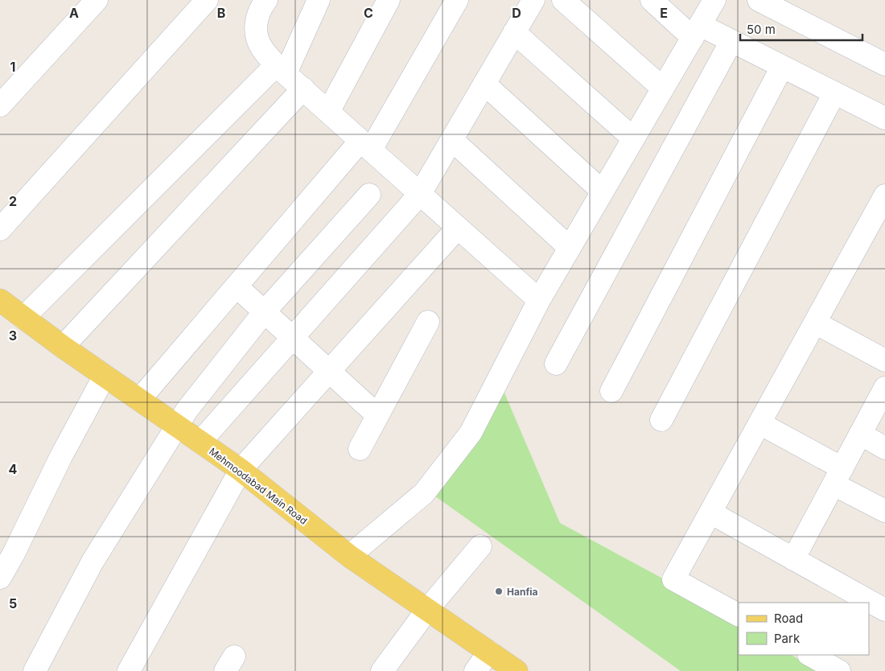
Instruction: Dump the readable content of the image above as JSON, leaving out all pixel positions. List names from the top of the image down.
{
  "streets": {
    "main road": ["Mehmoodabad Main Road"]
  },
  "places": ["Hanfia"],
  "legend": ["Road", "Park"],
  "scale_bar": "50 m",
  "grid": {
    "columns": [
      "A",
      "B",
      "C",
      "D",
      "E"
    ],
    "rows": [
      "1",
      "2",
      "3",
      "4",
      "5"
    ]
  }
}
